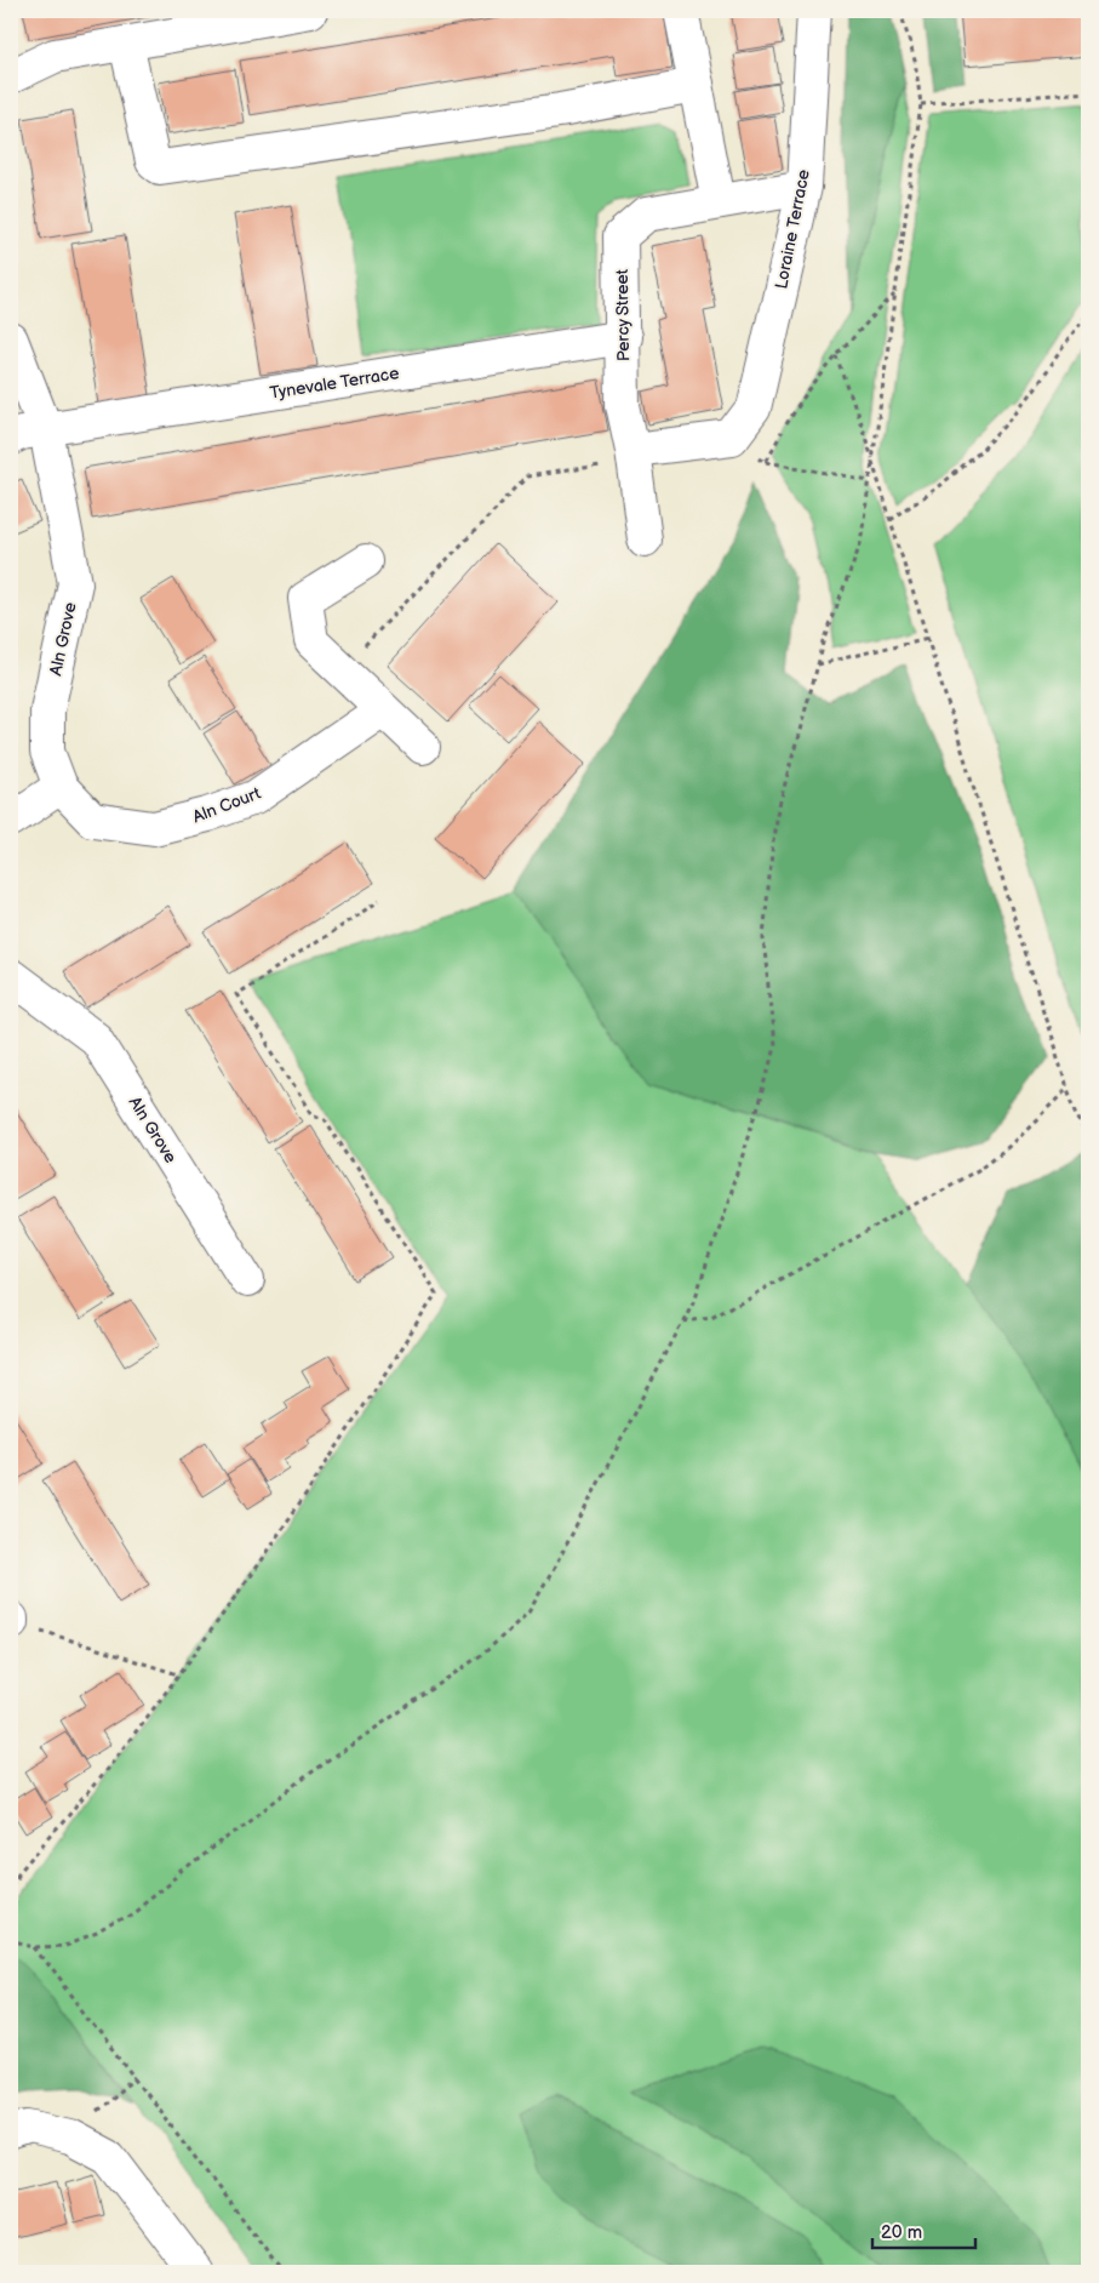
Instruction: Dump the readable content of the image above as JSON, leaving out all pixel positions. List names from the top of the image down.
{
  "streets": {
    "street": [
      "Loraine Terrace",
      "Percy Street",
      "Tynevale Terrace",
      "Aln Grove",
      "Aln Court"
    ]
  },
  "crossings": [
    ["Loraine Terrace", "Percy Street"],
    ["Percy Street", "Tynevale Terrace"],
    ["Tynevale Terrace", "Aln Grove"],
    ["Aln Grove", "Aln Court"]
  ],
  "scale_bar": "20 m"
}
